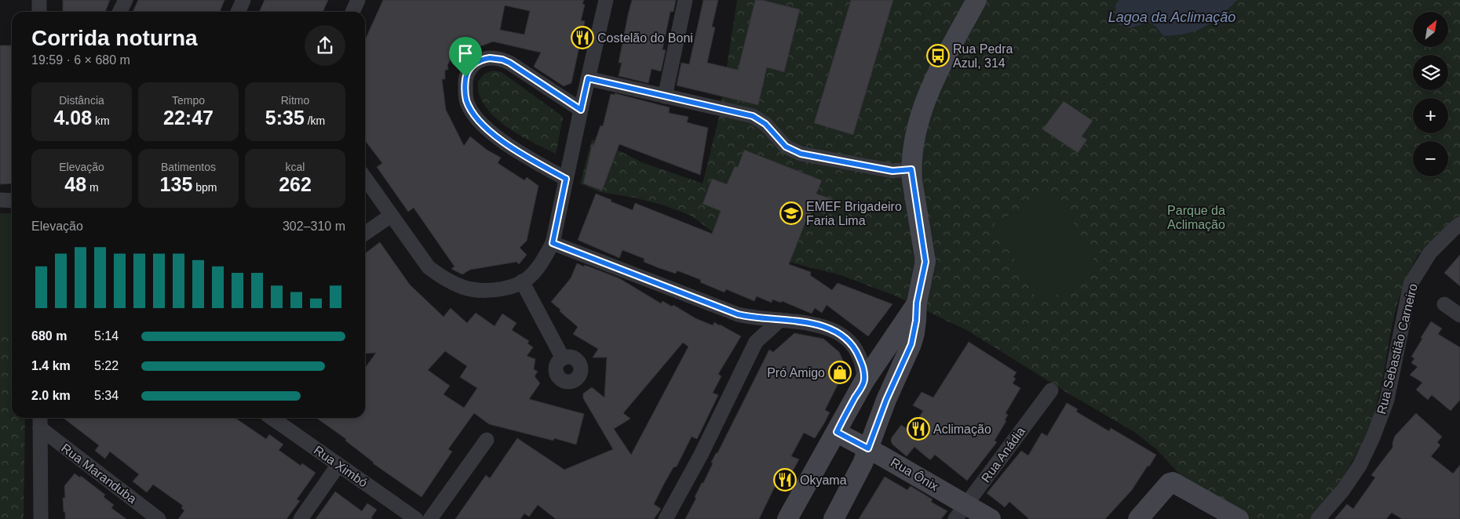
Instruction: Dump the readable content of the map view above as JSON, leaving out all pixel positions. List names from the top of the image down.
{
  "streets": {
    "street": [
      "Rua Sebastião Carneiro",
      "Rua Anádia",
      "Rua Ximbó",
      "Rua Maranduba",
      "Rua Ônix"
    ]
  },
  "crossings": [
    ["Rua Anádia", "Rua Ônix"]
  ],
  "water": ["Lagoa da Aclimação"],
  "parks": ["Parque da Aclimação"],
  "places": {
    "restaurant": ["Costelão do Boni", "Aclimação", "Okyama"],
    "bus stop": ["Rua Pedra Azul, 314"],
    "school or university": ["EMEF Brigadeiro Faria Lima"],
    "shop": ["Pró Amigo"]
  },
  "north": "top right",
  "page": {
    "map_buttons": ["+", "−"],
    "heading": ["Corrida noturna", "19:59 · 6 × 680 m"],
    "stats": [
      ["Distância", "4.08 km"],
      ["Tempo", "22:47"],
      ["Ritmo", "5:35 /km"],
      ["Elevação", "48 m"],
      ["Batimentos", "135 bpm"],
      ["kcal", "262"]
    ],
    "chart": ["Elevação", "302–310 m"],
    "list": [
      {
        "name": "680 m",
        "note": "5:14"
      },
      {
        "name": "1.4 km",
        "note": "5:22"
      },
      {
        "name": "2.0 km",
        "note": "5:34"
      }
    ]
  }
}
